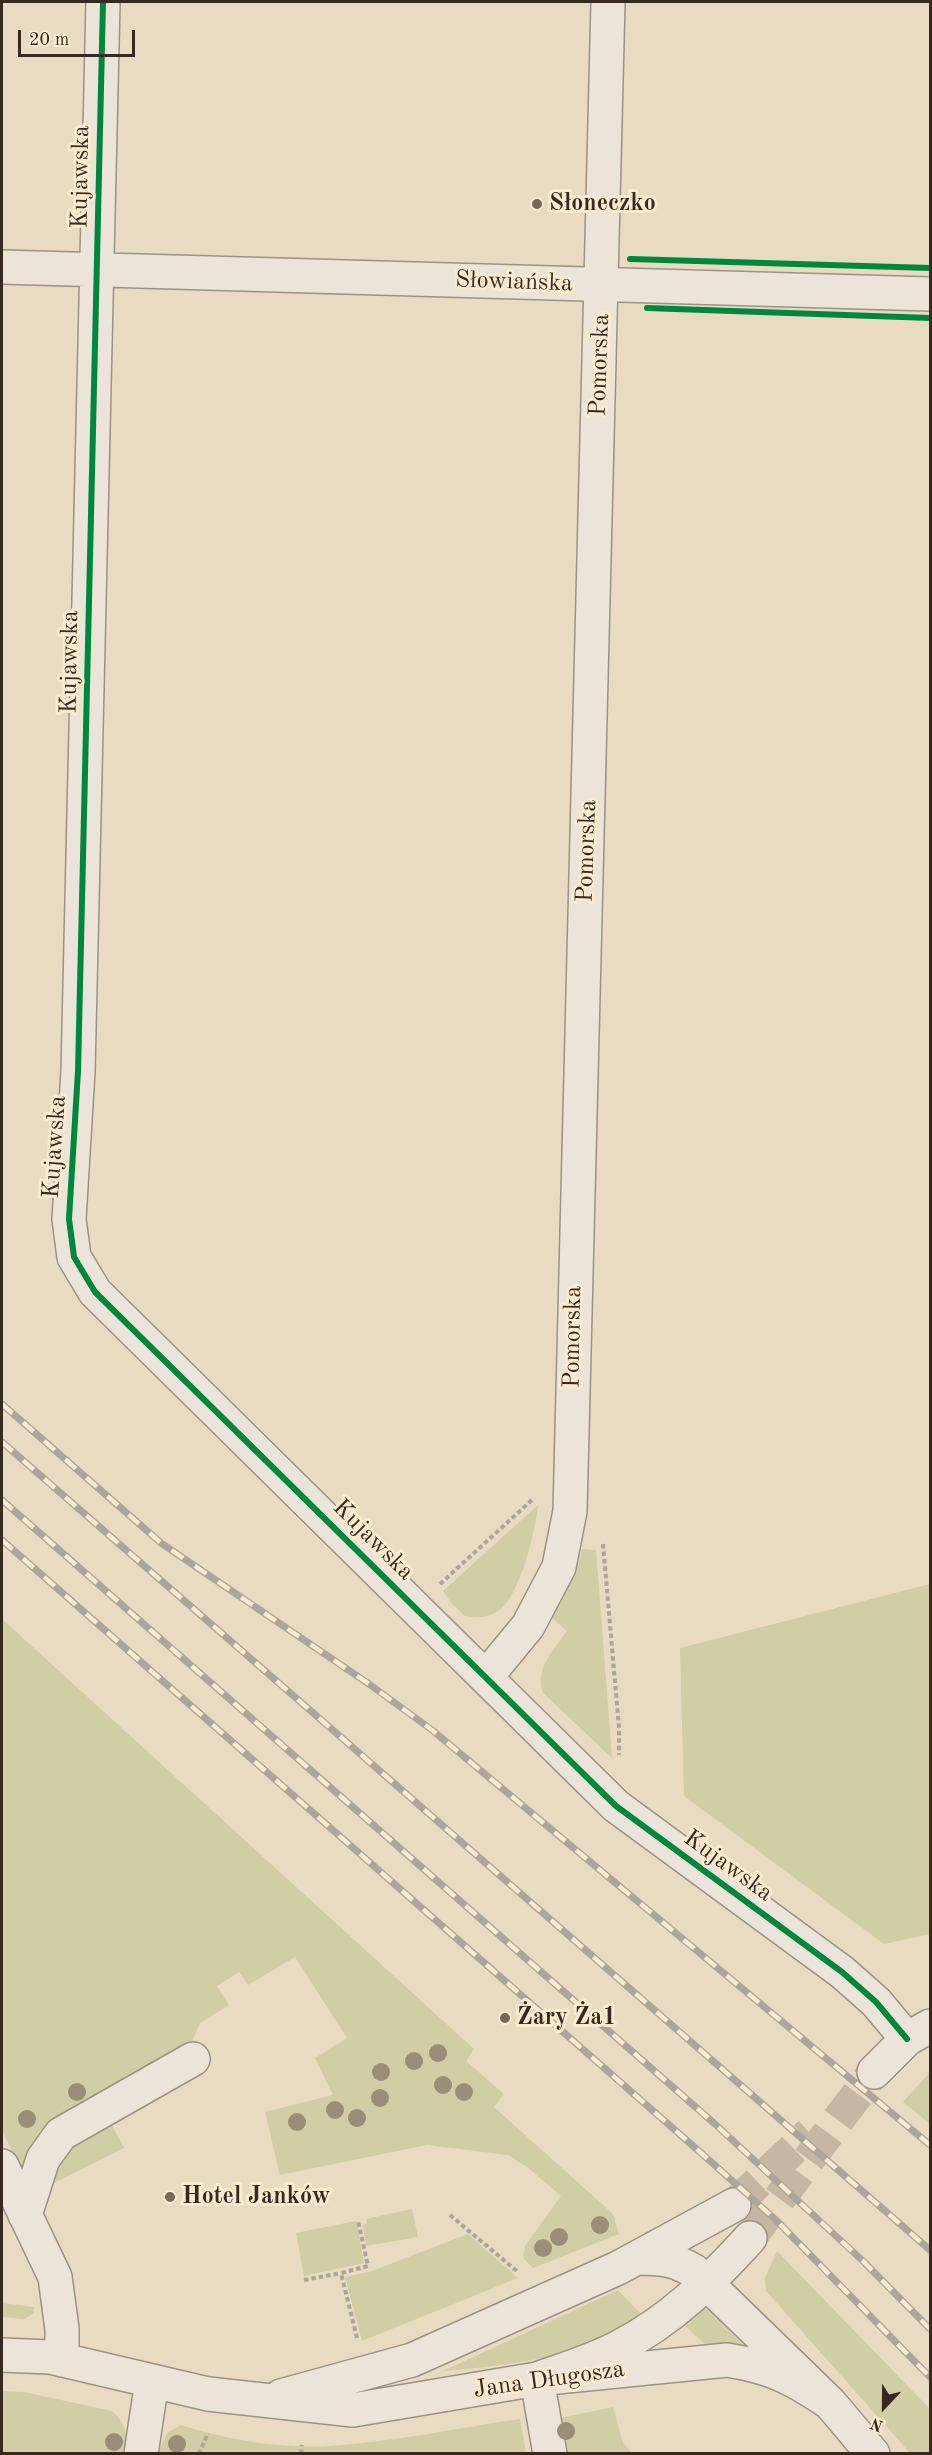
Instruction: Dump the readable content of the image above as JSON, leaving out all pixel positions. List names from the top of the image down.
{
  "streets": {
    "street": [
      "Kujawska",
      "Słowiańska",
      "Pomorska",
      "Jana Długosza"
    ]
  },
  "crossings": [
    ["Kujawska", "Słowiańska"],
    ["Kujawska", "Pomorska"],
    ["Słowiańska", "Pomorska"]
  ],
  "places": ["Słoneczko", "Żary Ża1", "Hotel Janków"],
  "scale_bar": "20 m",
  "north": "bottom"
}
